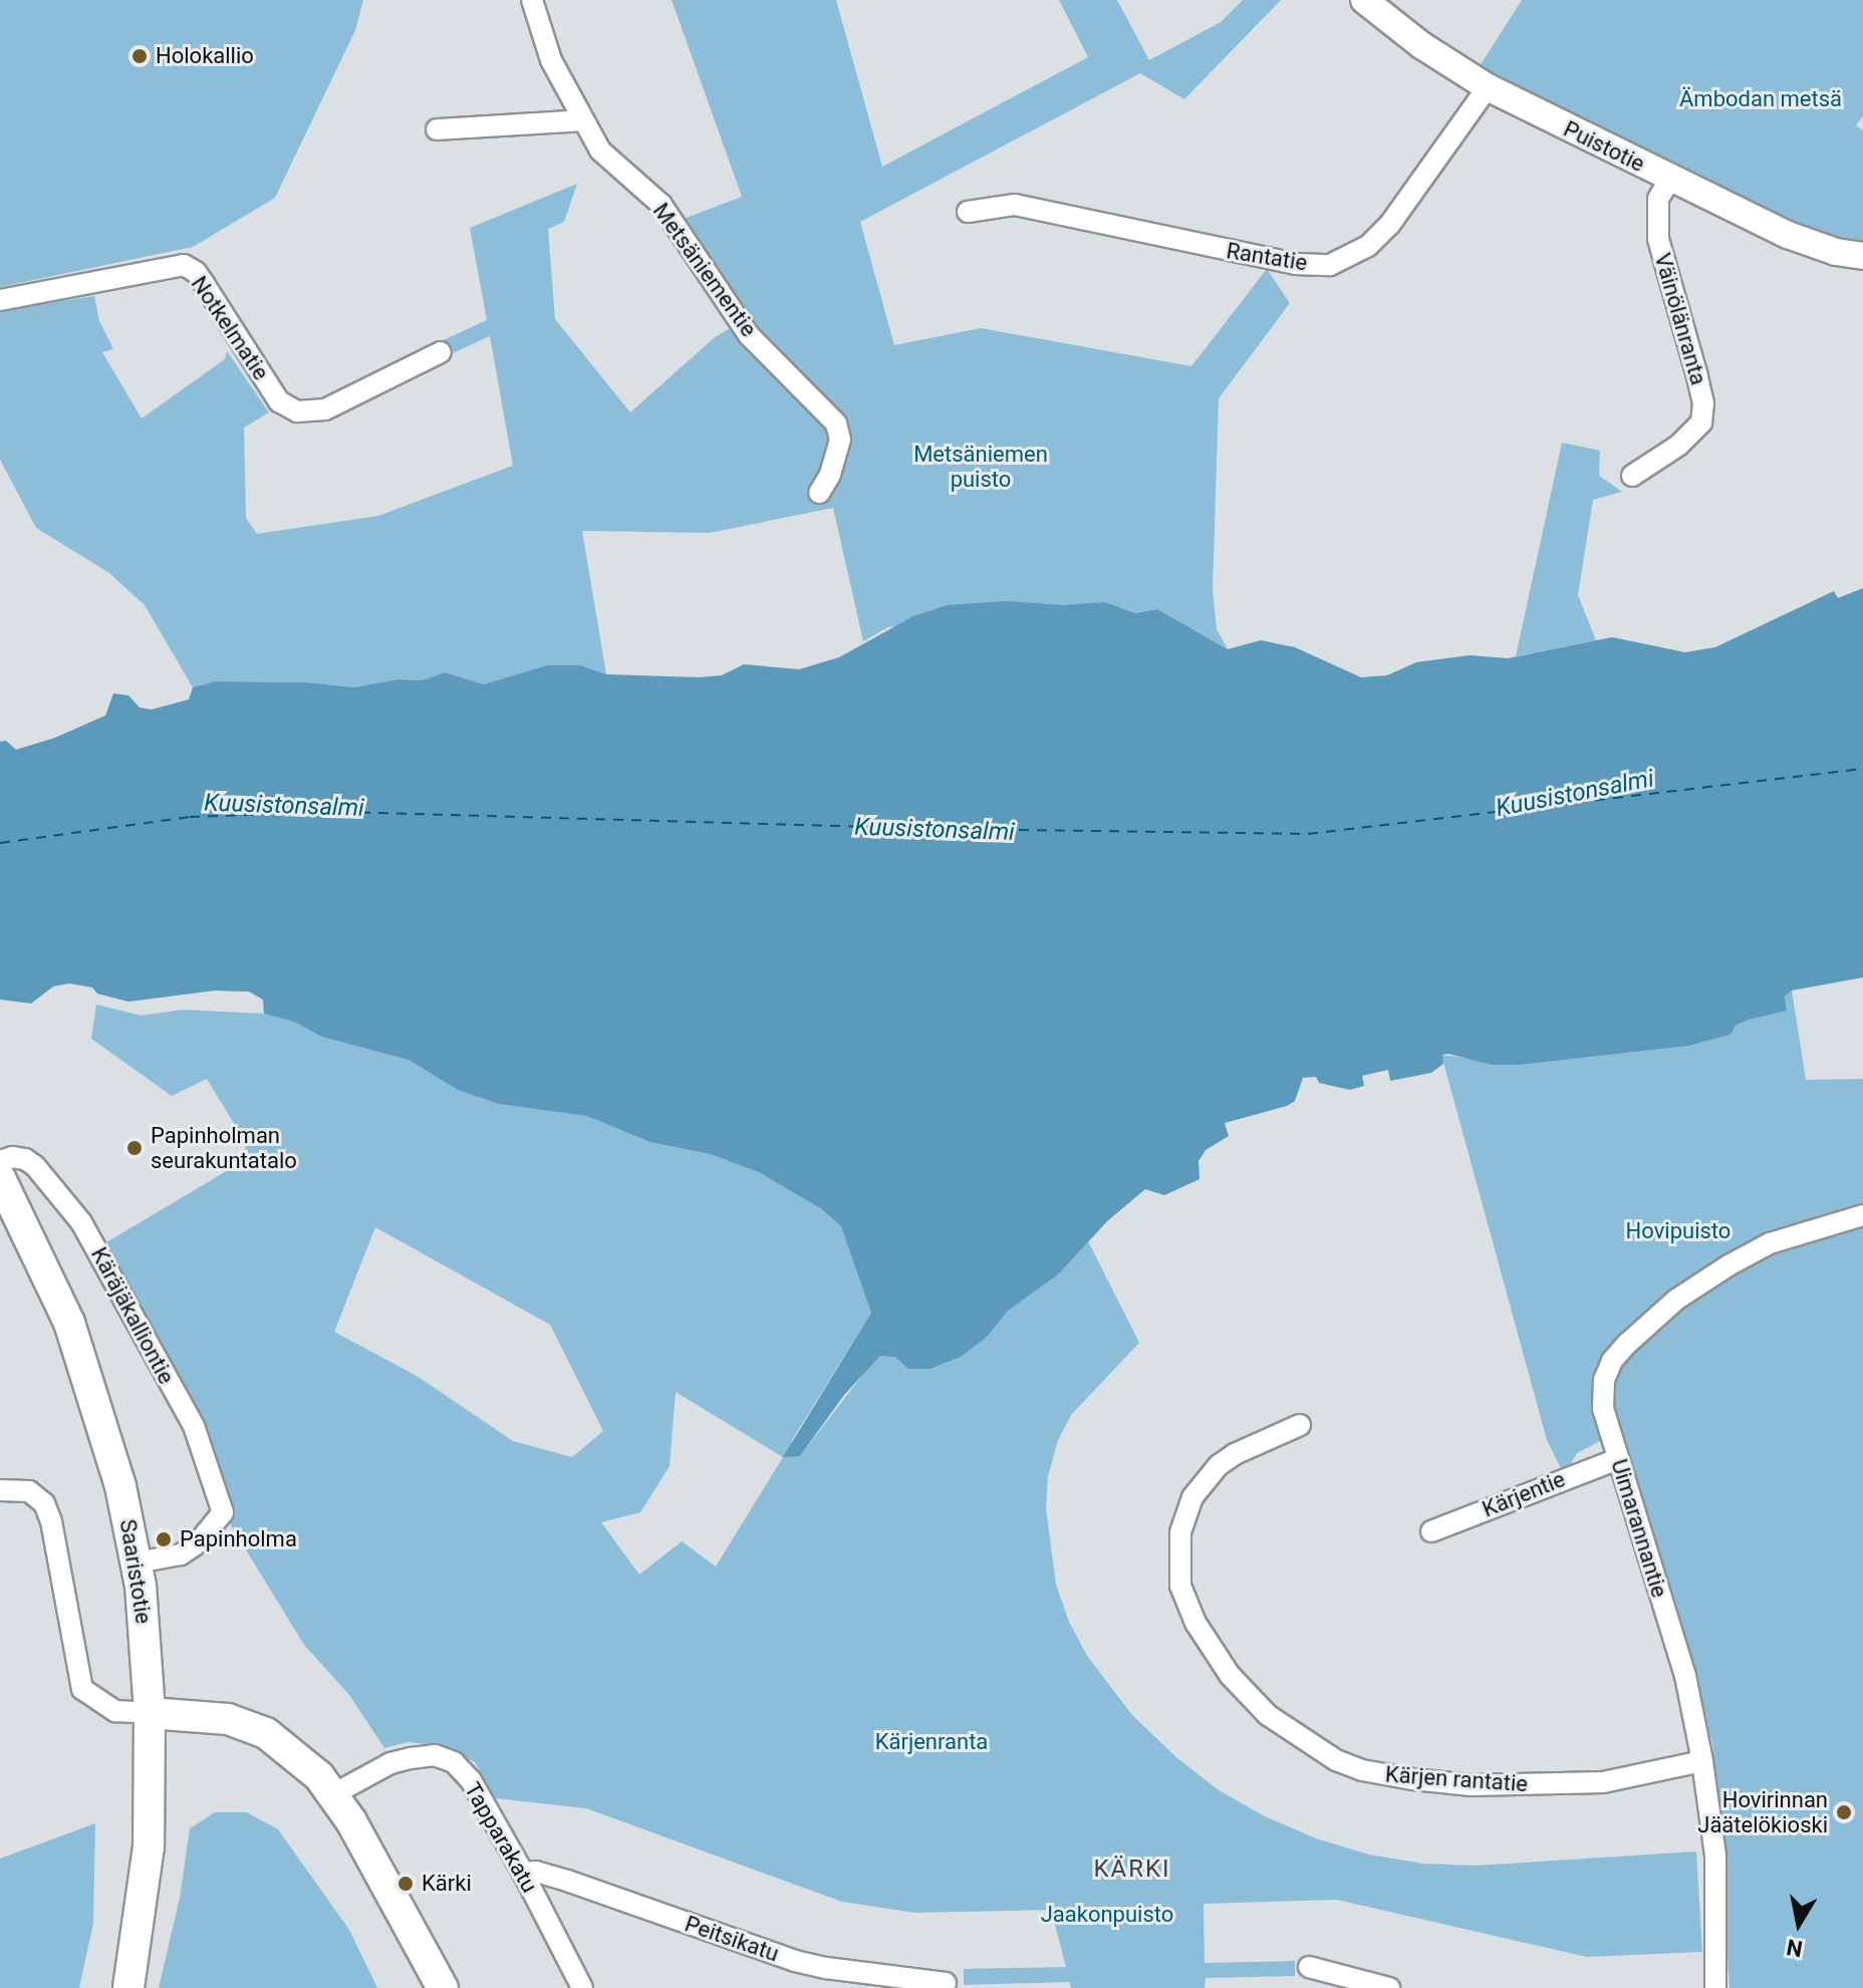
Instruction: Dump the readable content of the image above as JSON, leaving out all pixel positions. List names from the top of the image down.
{
  "streets": {
    "main road": ["Saaristotie"],
    "street": [
      "Puistotie",
      "Rantatie",
      "Metsäniementie",
      "Väinölänranta",
      "Notkelmatie",
      "Käräjäkalliontie",
      "Kärjentie",
      "Uimarannantie",
      "Kärjen rantatie",
      "Tapparakatu",
      "Peitsikatu"
    ]
  },
  "crossings": [
    ["Puistotie", "Rantatie"],
    ["Puistotie", "Väinölänranta"],
    ["Käräjäkalliontie", "Saaristotie"],
    ["Kärjentie", "Uimarannantie"],
    ["Uimarannantie", "Kärjen rantatie"],
    ["Tapparakatu", "Peitsikatu"]
  ],
  "districts": ["KÄRKI"],
  "water": ["Kuusistonsalmi"],
  "parks": [
    "Ämbodan metsä",
    "Metsäniemen puisto",
    "Hovipuisto",
    "Kärjenranta",
    "Jaakonpuisto"
  ],
  "places": [
    "Holokallio",
    "Papinholman seurakuntatalo",
    "Papinholma",
    "Hovirinnan Jäätelökioski",
    "Kärki"
  ],
  "north": "bottom"
}
